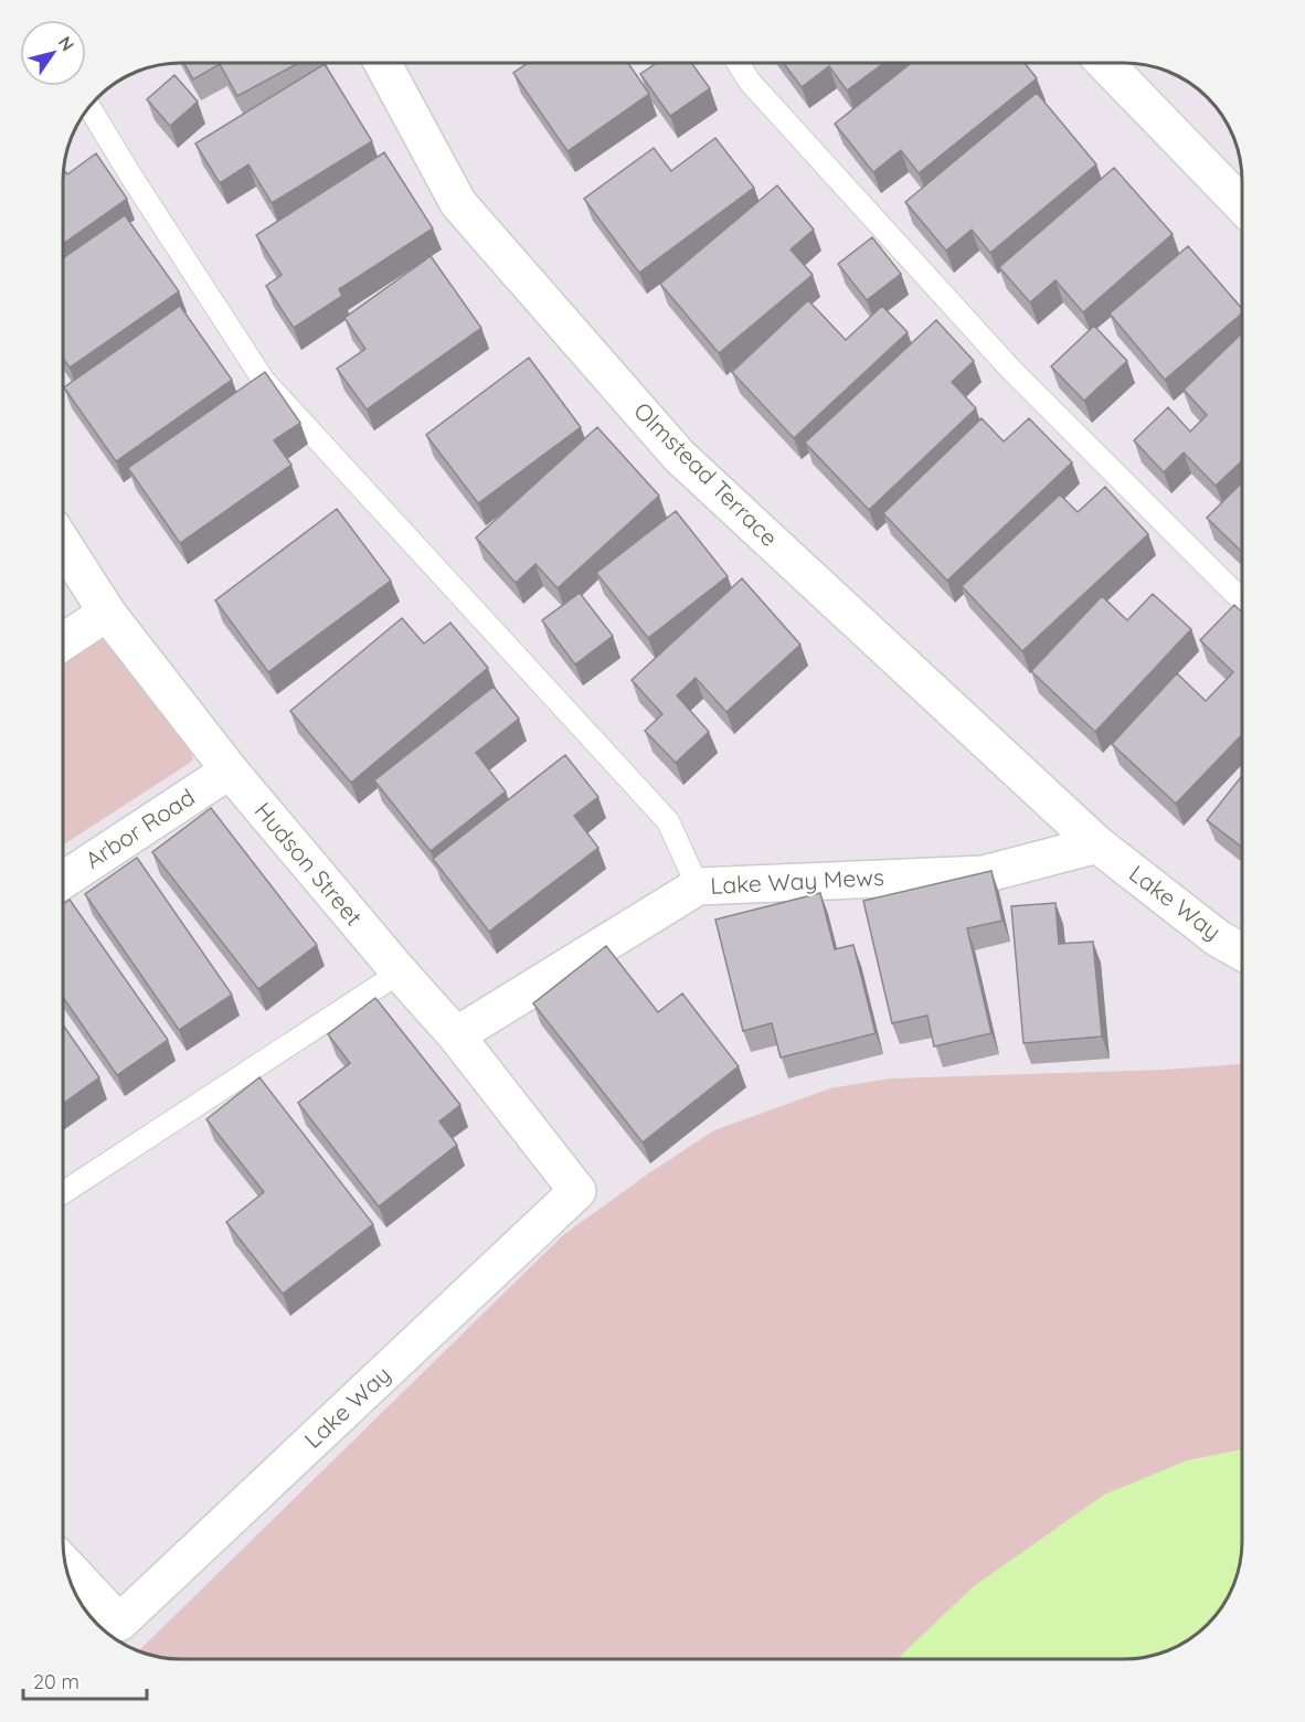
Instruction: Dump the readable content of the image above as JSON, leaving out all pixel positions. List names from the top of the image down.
{
  "streets": {
    "street": [
      "Olmstead Terrace",
      "Arbor Road",
      "Hudson Street",
      "Lake Way Mews",
      "Lake Way"
    ]
  },
  "crossings": [
    ["Olmstead Terrace", "Lake Way Mews"],
    ["Olmstead Terrace", "Lake Way"],
    ["Arbor Road", "Hudson Street"],
    ["Hudson Street", "Lake Way Mews"],
    ["Hudson Street", "Lake Way"],
    ["Lake Way Mews", "Lake Way"]
  ],
  "scale_bar": "20 m",
  "north": "top right"
}
